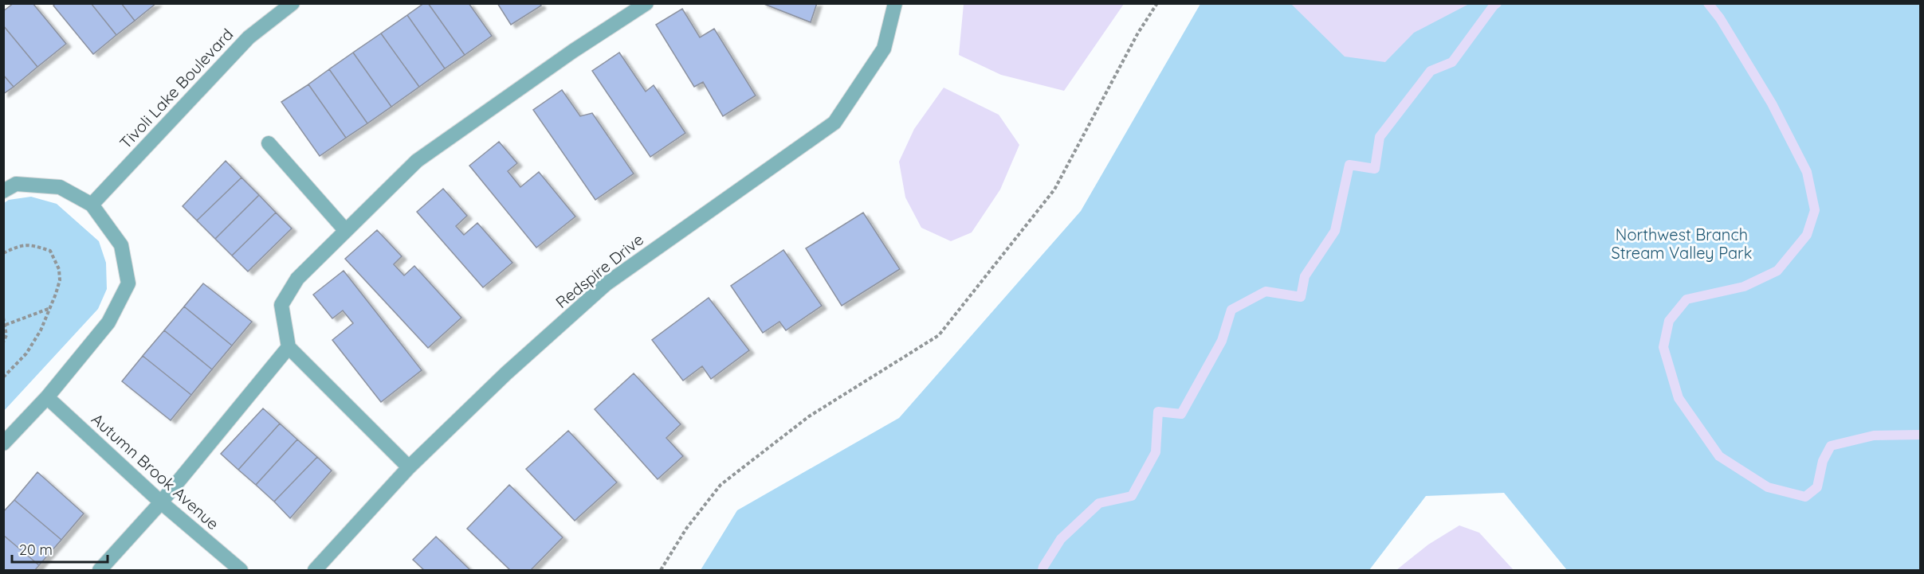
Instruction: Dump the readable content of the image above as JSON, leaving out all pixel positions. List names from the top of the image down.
{
  "streets": {
    "street": ["Tivoli Lake Boulevard", "Redspire Drive", "Autumn Brook Avenue"]
  },
  "parks": ["Northwest Branch Stream Valley Park"],
  "scale_bar": "20 m"
}
